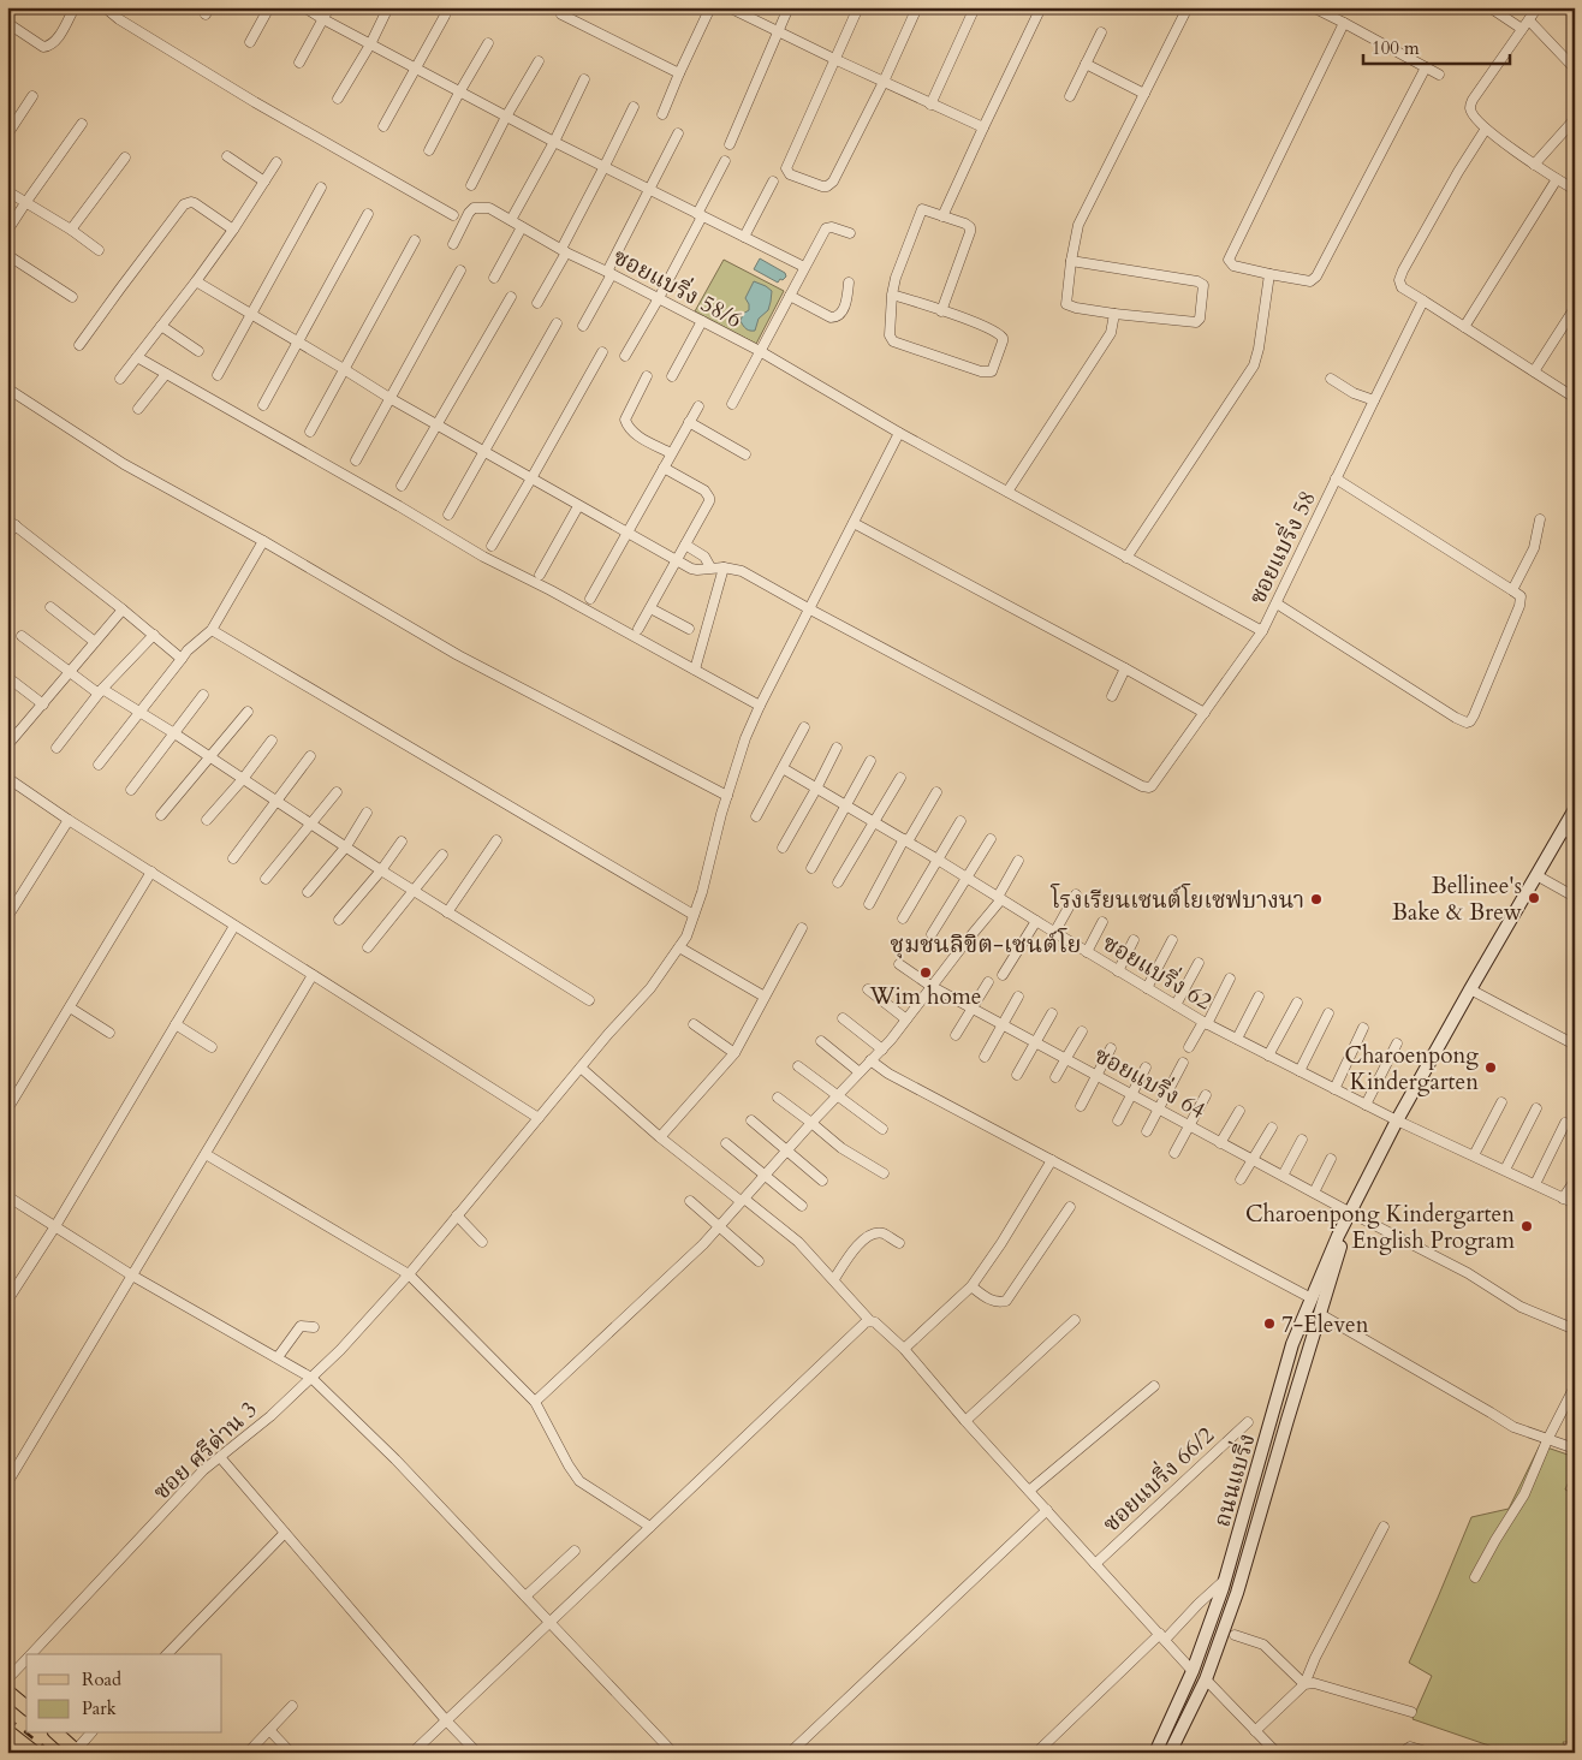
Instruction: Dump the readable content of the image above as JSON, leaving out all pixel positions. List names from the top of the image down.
{
  "streets": {
    "main road": ["ถนนแบริ่ง"],
    "street": [
      "ซอยแบริ่ง 58/6",
      "ซอยแบริ่ง 58",
      "ซอยแบริ่ง 62",
      "ซอยแบริ่ง 64",
      "ซอย ศรีด่าน 3",
      "ซอยแบริ่ง 66/2"
    ]
  },
  "crossings": [
    ["ซอยแบริ่ง 58/6", "ซอยแบริ่ง 58"],
    ["ซอยแบริ่ง 58/6", "ซอย ศรีด่าน 3"],
    ["ซอยแบริ่ง 58", "ซอย ศรีด่าน 3"],
    ["ซอยแบริ่ง 62", "ถนนแบริ่ง"],
    ["ซอยแบริ่ง 64", "ถนนแบริ่ง"]
  ],
  "districts": ["ชุมชนลิขิต-เซนต์โย"],
  "places": [
    "Bellinee's Bake & Brew",
    "โรงเรียนเซนต์โยเซฟบางนา",
    "Wim home",
    "Charoenpong Kindergarten",
    "Charoenpong Kindergarten English Program",
    "7-Eleven"
  ],
  "legend": ["Road", "Park"],
  "scale_bar": "100 m"
}
